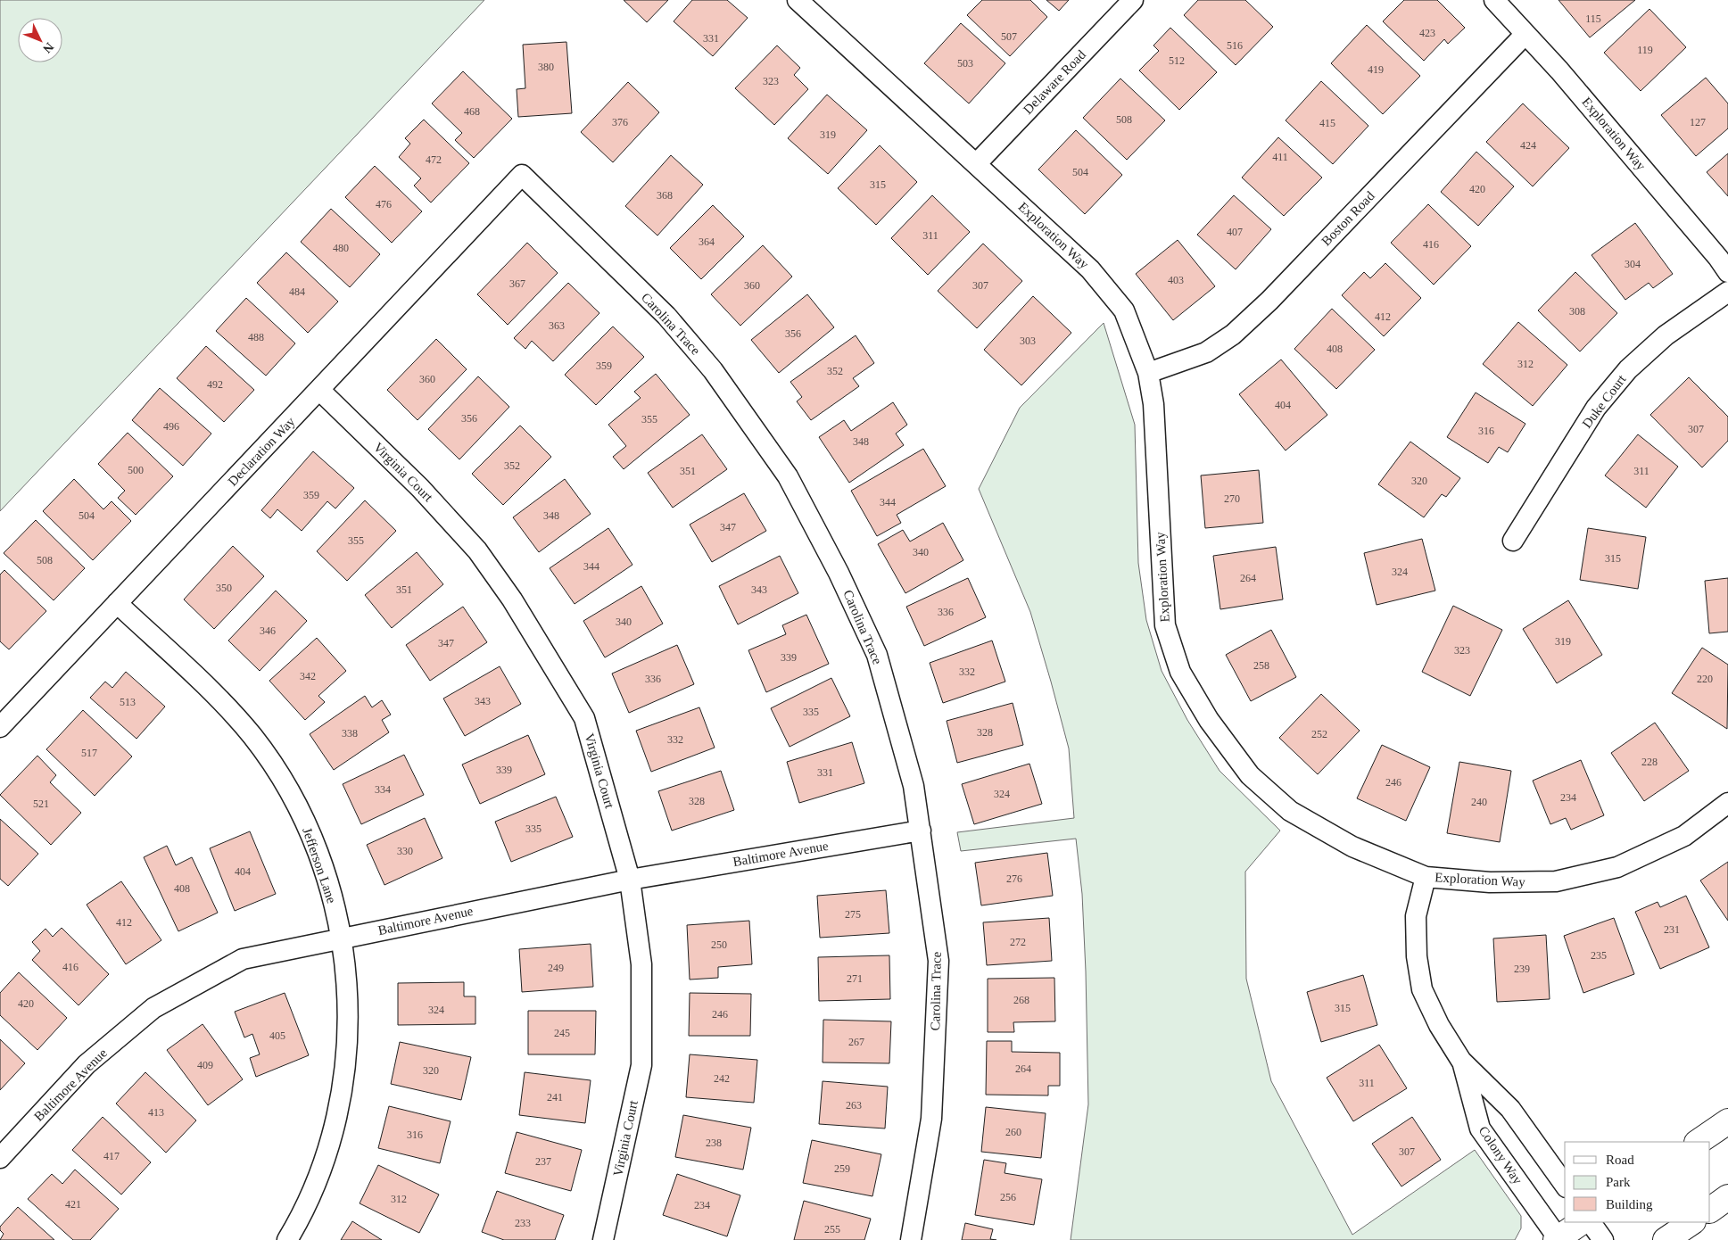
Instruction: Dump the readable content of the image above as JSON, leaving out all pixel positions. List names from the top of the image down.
{
  "streets": {
    "street": [
      "Delaware Road",
      "Exploration Way",
      "Boston Road",
      "Carolina Trace",
      "Duke Court",
      "Declaration Way",
      "Virginia Court",
      "Baltimore Avenue",
      "Jefferson Lane",
      "Colony Way"
    ]
  },
  "crossings": [
    ["Delaware Road", "Exploration Way"],
    ["Exploration Way", "Boston Road"],
    ["Exploration Way", "Colony Way"],
    ["Carolina Trace", "Declaration Way"],
    ["Carolina Trace", "Baltimore Avenue"],
    ["Declaration Way", "Virginia Court"],
    ["Declaration Way", "Jefferson Lane"],
    ["Virginia Court", "Baltimore Avenue"],
    ["Baltimore Avenue", "Jefferson Lane"]
  ],
  "house_numbers": [
    "115",
    "423",
    "507",
    "331",
    "516",
    "119",
    "512",
    "503",
    "380",
    "419",
    "323",
    "468",
    "508",
    "376",
    "127",
    "415",
    "319",
    "424",
    "411",
    "472",
    "504",
    "315",
    "420",
    "368",
    "476",
    "407",
    "311",
    "364",
    "416",
    "480",
    "304",
    "403",
    "367",
    "360",
    "307",
    "484",
    "308",
    "412",
    "363",
    "356",
    "488",
    "303",
    "408",
    "312",
    "359",
    "352",
    "360",
    "492",
    "404",
    "356",
    "355",
    "496",
    "307",
    "316",
    "348",
    "352",
    "500",
    "351",
    "311",
    "320",
    "359",
    "270",
    "344",
    "504",
    "348",
    "347",
    "355",
    "340",
    "315",
    "508",
    "344",
    "324",
    "264",
    "350",
    "351",
    "343",
    "336",
    "340",
    "346",
    "319",
    "347",
    "323",
    "339",
    "258",
    "332",
    "342",
    "336",
    "220",
    "343",
    "513",
    "335",
    "328",
    "338",
    "252",
    "332",
    "517",
    "228",
    "339",
    "331",
    "246",
    "334",
    "324",
    "234",
    "328",
    "240",
    "521",
    "335",
    "330",
    "404",
    "276",
    "408",
    "275",
    "412",
    "231",
    "272",
    "250",
    "235",
    "416",
    "249",
    "239",
    "271",
    "268",
    "420",
    "315",
    "324",
    "246",
    "245",
    "405",
    "267",
    "409",
    "264",
    "320",
    "242",
    "311",
    "241",
    "263",
    "413",
    "260",
    "316",
    "238",
    "307",
    "417",
    "237",
    "259",
    "256",
    "312",
    "421",
    "234",
    "233",
    "255"
  ],
  "legend": ["Road", "Park", "Building"],
  "north": "bottom right"
}
